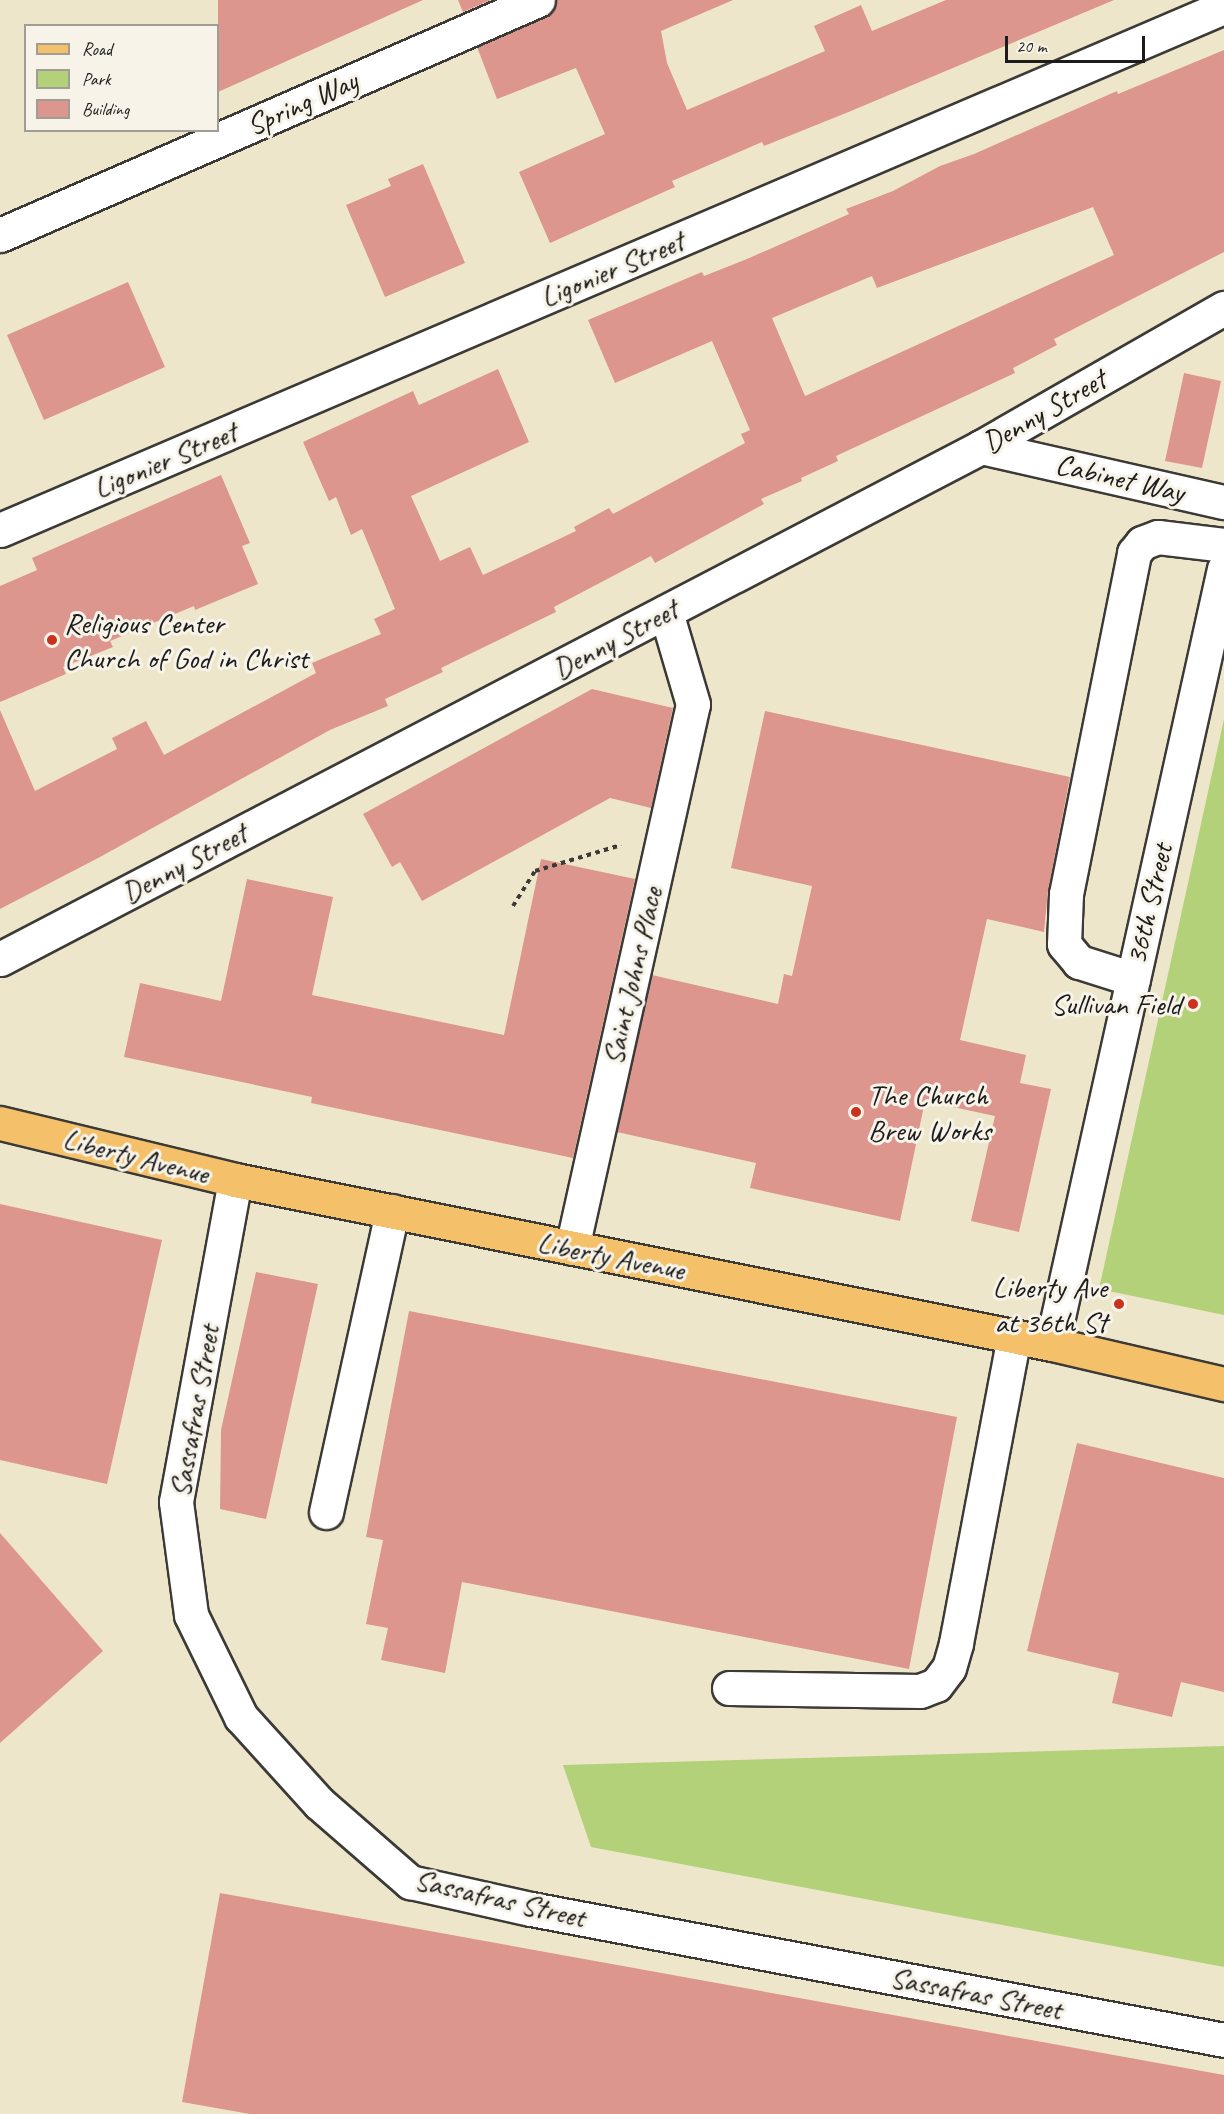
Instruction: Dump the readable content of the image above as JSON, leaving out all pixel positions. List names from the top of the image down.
{
  "streets": {
    "main road": ["Liberty Avenue"],
    "street": [
      "Spring Way",
      "Ligonier Street",
      "Denny Street",
      "Cabinet Way",
      "36th Street",
      "Saint Johns Place",
      "Sassafras Street"
    ]
  },
  "crossings": [
    ["Denny Street", "Cabinet Way"],
    ["Denny Street", "Saint Johns Place"],
    ["36th Street", "Liberty Avenue"],
    ["Saint Johns Place", "Liberty Avenue"],
    ["Liberty Avenue", "Sassafras Street"]
  ],
  "places": [
    "Religious Center Church of God in Christ",
    "Sullivan Field",
    "The Church Brew Works",
    "Liberty Ave at 36th St"
  ],
  "legend": ["Road", "Park", "Building"],
  "scale_bar": "20 m"
}
